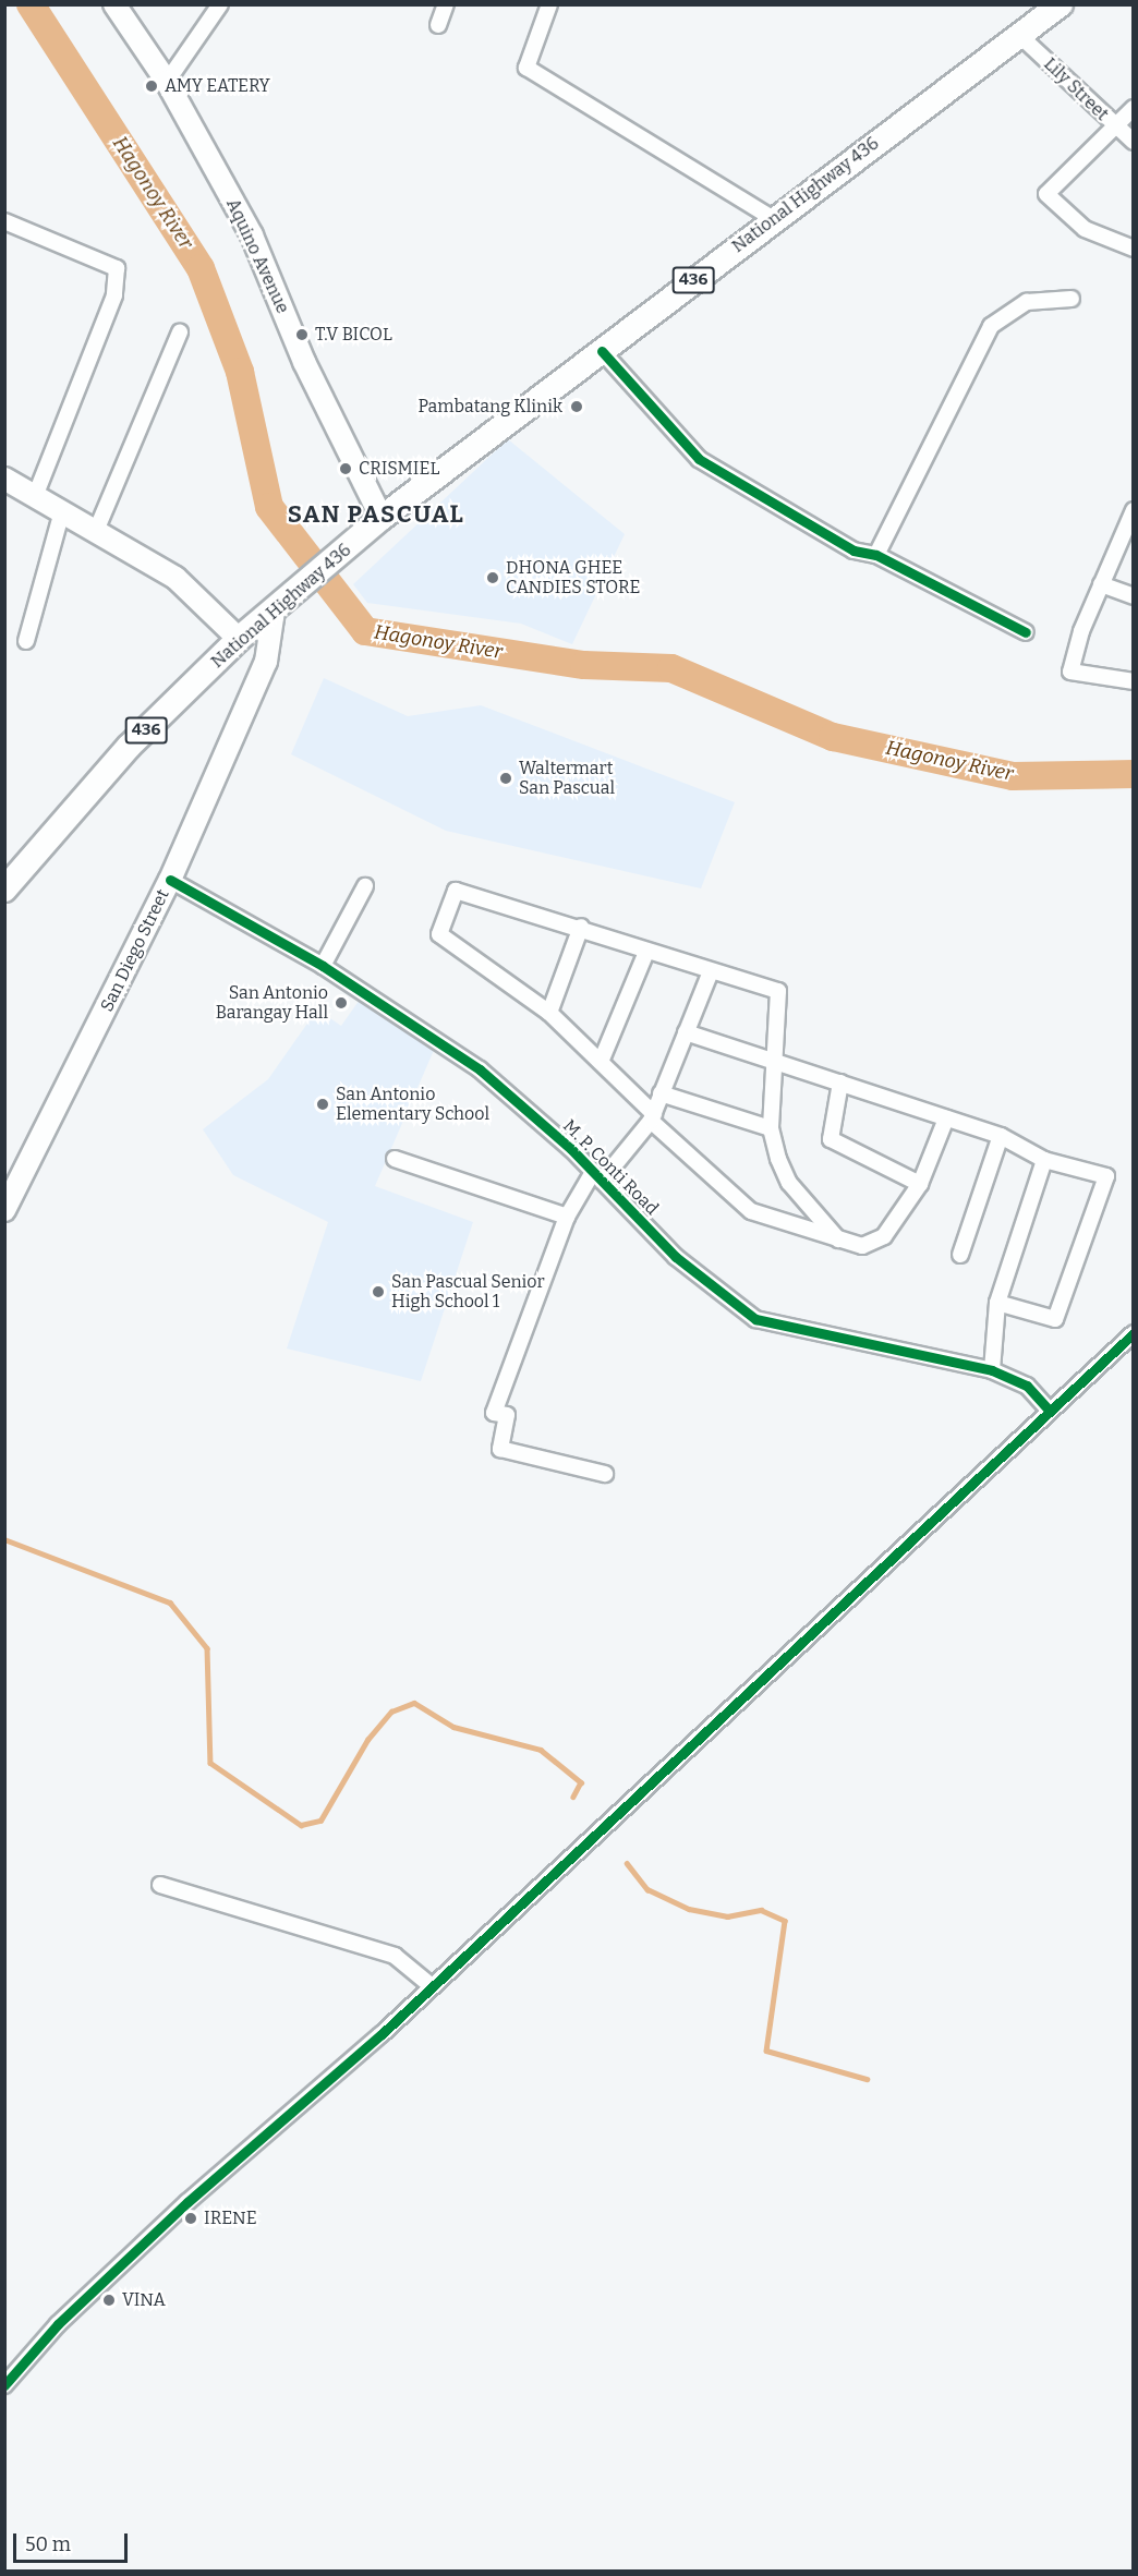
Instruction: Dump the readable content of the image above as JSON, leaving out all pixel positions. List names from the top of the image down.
{
  "streets": {
    "main road": ["National Highway 436", "436"],
    "street": [
      "Lily Street",
      "Aquino Avenue",
      "San Diego Street",
      "M. P. Conti Road"
    ]
  },
  "crossings": [
    ["Lily Street", "National Highway 436"],
    ["National Highway 436", "Aquino Avenue"],
    ["National Highway 436", "San Diego Street"],
    ["San Diego Street", "M. P. Conti Road"]
  ],
  "districts": ["SAN PASCUAL"],
  "water": ["Hagonoy River"],
  "places": [
    "AMY EATERY",
    "T.V BICOL",
    "Pambatang Klinik",
    "CRISMIEL",
    "DHONA GHEE CANDIES STORE",
    "Waltermart San Pascual",
    "San Antonio Barangay Hall",
    "San Antonio Elementary School",
    "San Pascual Senior High School 1",
    "IRENE",
    "VINA"
  ],
  "scale_bar": "50 m"
}
